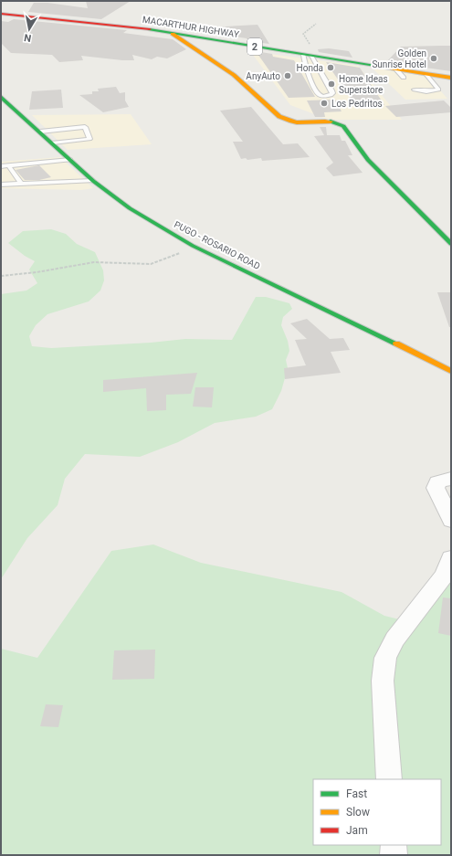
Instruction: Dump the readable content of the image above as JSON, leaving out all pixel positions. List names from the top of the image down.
{
  "streets": {
    "main road": ["MACARTHUR HIGHWAY", "2", "PUGO - ROSARIO ROAD"]
  },
  "places": [
    "Golden Sunrise Hotel",
    "Honda",
    "AnyAuto",
    "Home Ideas Superstore",
    "Los Pedritos"
  ],
  "legend": ["Fast", "Slow", "Jam"],
  "north": "bottom"
}
